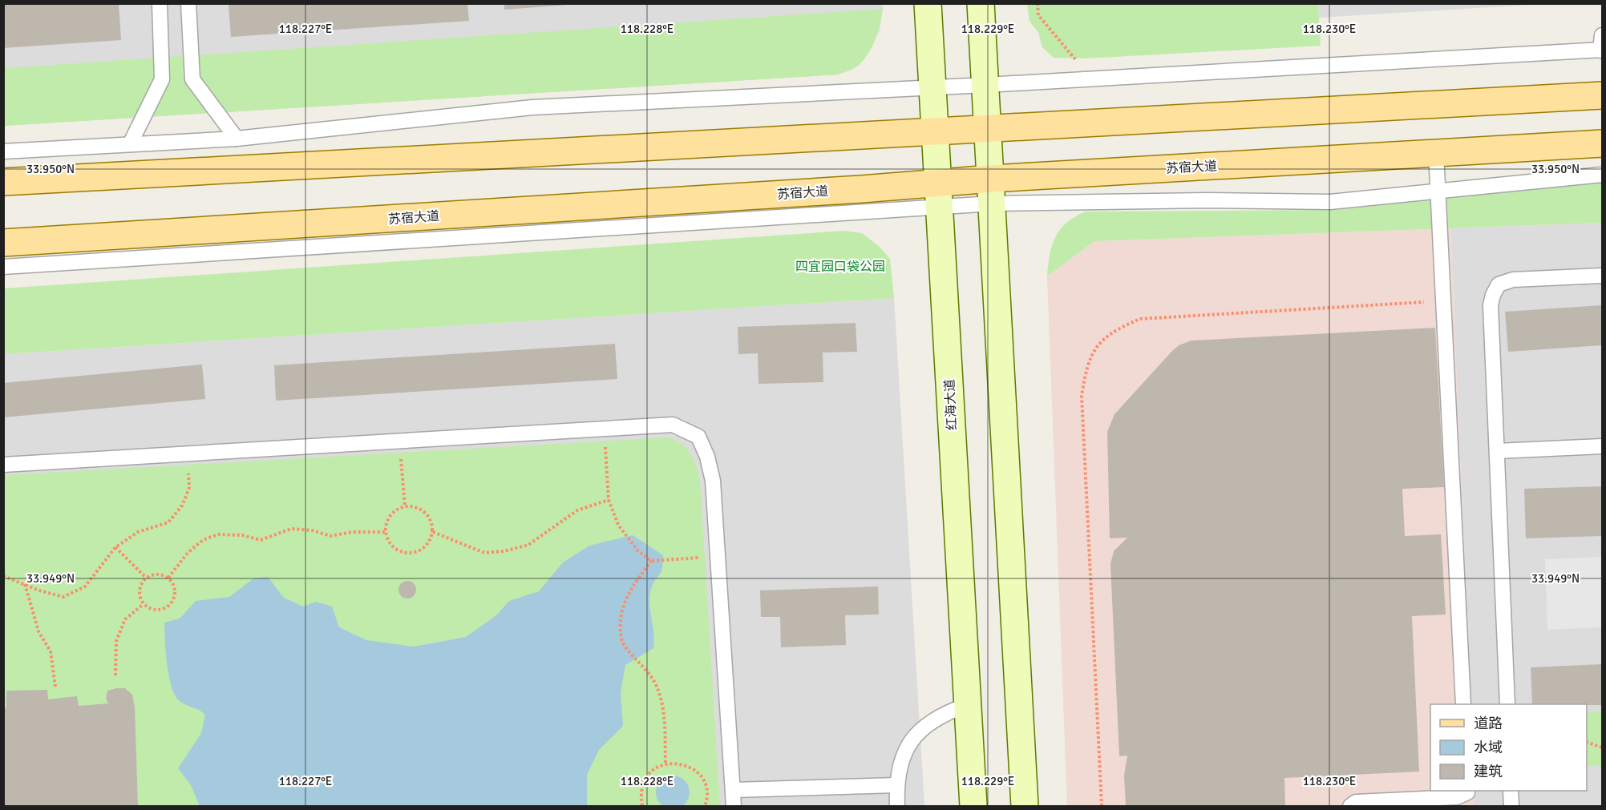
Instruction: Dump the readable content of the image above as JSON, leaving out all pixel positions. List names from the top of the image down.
{
  "streets": {
    "main road": ["苏宿大道", "红海大道"]
  },
  "crossings": [
    ["苏宿大道", "红海大道"]
  ],
  "parks": ["四宜园口袋公园"],
  "legend": ["道路", "水域", "建筑"],
  "coordinates": [
    "118.227°E",
    "118.228°E",
    "118.229°E",
    "118.230°E",
    "33.950°N",
    "33.949°N"
  ]
}
